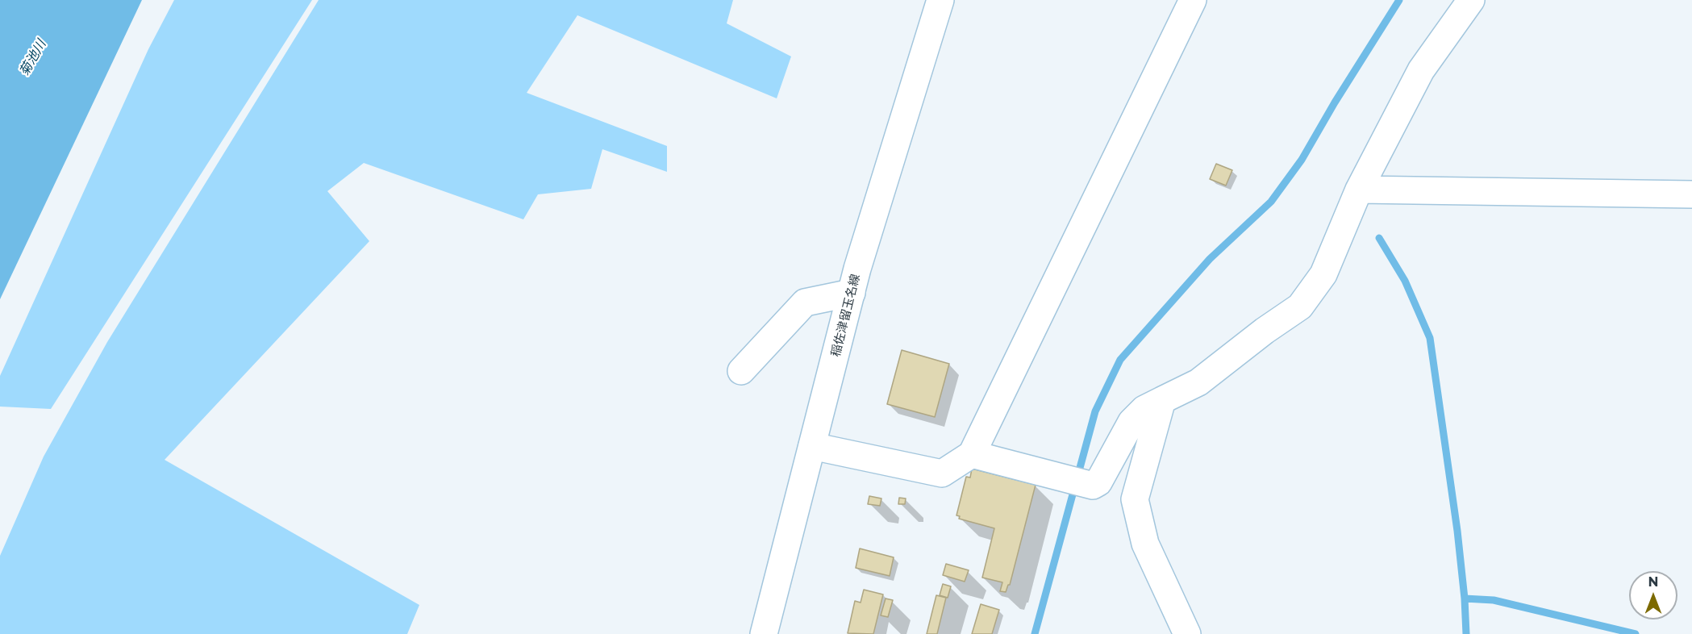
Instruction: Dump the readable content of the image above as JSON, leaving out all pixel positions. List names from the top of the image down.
{
  "streets": {
    "street": ["稲佐津留玉名線"]
  },
  "water": ["菊池川"],
  "north": "top"
}
